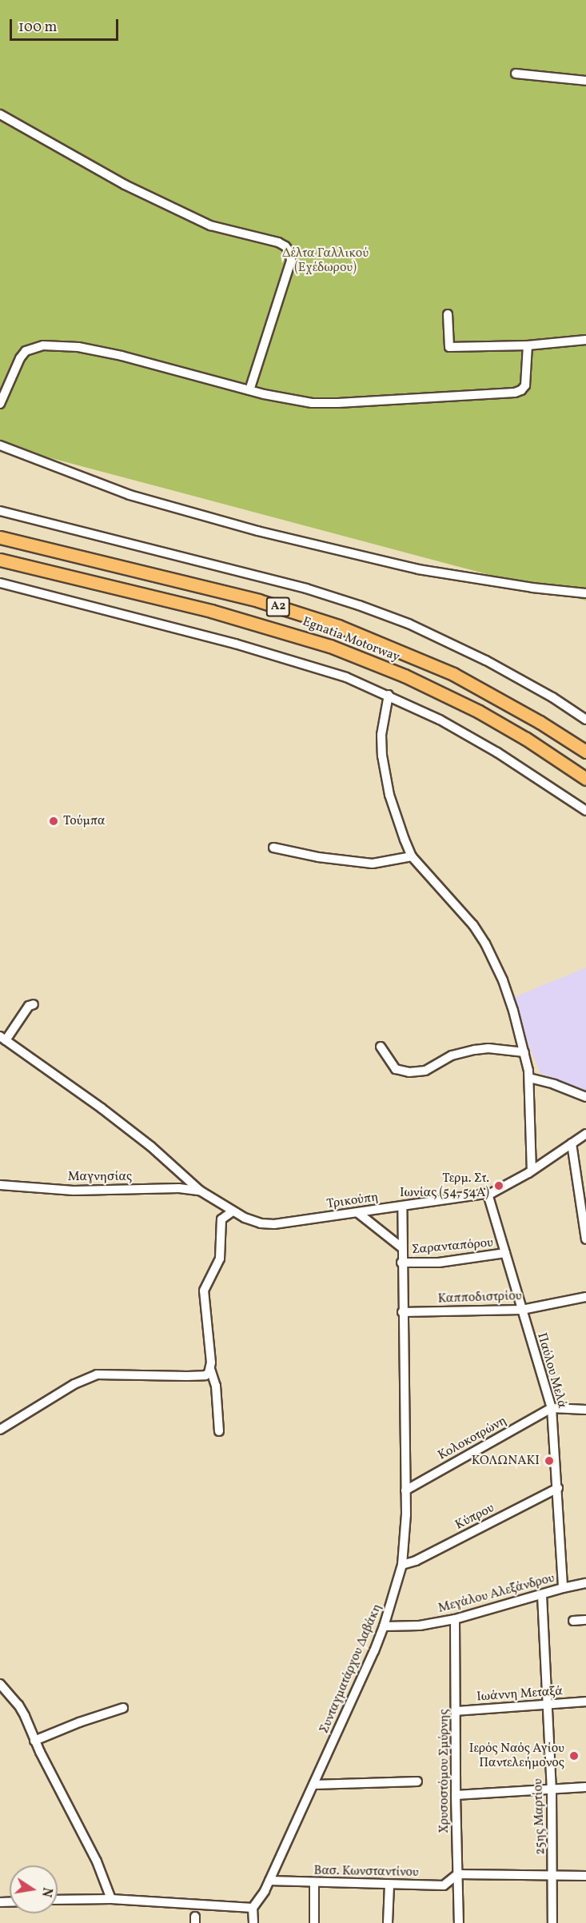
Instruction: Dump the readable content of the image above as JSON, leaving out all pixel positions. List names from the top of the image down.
{
  "streets": {
    "highway": ["Α2", "Egnatia Motorway"],
    "street": [
      "Μαγνησίας",
      "Τρικούπη",
      "Σαρανταπόρου",
      "Καπποδιστρίου",
      "Παύλου Μελά",
      "Κολοκοτρώνη",
      "Κύπρου",
      "Μεγάλου Αλεξάνδρου",
      "Συνταγματάρχου Δαβάκη",
      "Ιωάννη Μεταξά",
      "Χρυσοστόμου Σμύρνης",
      "25ης Μαρτίου",
      "Βασ. Κωνσταντίνου"
    ]
  },
  "crossings": [
    ["Μαγνησίας", "Τρικούπη"],
    ["Τρικούπη", "Παύλου Μελά"],
    ["Τρικούπη", "Συνταγματάρχου Δαβάκη"],
    ["Σαρανταπόρου", "Παύλου Μελά"],
    ["Σαρανταπόρου", "Συνταγματάρχου Δαβάκη"],
    ["Καπποδιστρίου", "Παύλου Μελά"],
    ["Καπποδιστρίου", "Συνταγματάρχου Δαβάκη"],
    ["Παύλου Μελά", "Κολοκοτρώνη"],
    ["Παύλου Μελά", "Κύπρου"],
    ["Παύλου Μελά", "Μεγάλου Αλεξάνδρου"],
    ["Κολοκοτρώνη", "Συνταγματάρχου Δαβάκη"],
    ["Κύπρου", "Συνταγματάρχου Δαβάκη"],
    ["Μεγάλου Αλεξάνδρου", "Συνταγματάρχου Δαβάκη"],
    ["Μεγάλου Αλεξάνδρου", "Χρυσοστόμου Σμύρνης"],
    ["Μεγάλου Αλεξάνδρου", "25ης Μαρτίου"],
    ["Συνταγματάρχου Δαβάκη", "Βασ. Κωνσταντίνου"],
    ["Ιωάννη Μεταξά", "Χρυσοστόμου Σμύρνης"],
    ["Ιωάννη Μεταξά", "25ης Μαρτίου"],
    ["Χρυσοστόμου Σμύρνης", "Βασ. Κωνσταντίνου"]
  ],
  "parks": ["Δέλτα Γαλλικού (Εχέδωρου)"],
  "places": [
    "Τούμπα",
    "Τερμ. Στ. Ιωνίας (54, 54Α)",
    "ΚΟΛΩΝΑΚΙ",
    "Ιερός Ναός Αγίου Παντελεήμονος"
  ],
  "scale_bar": "100 m",
  "north": "right"
}
